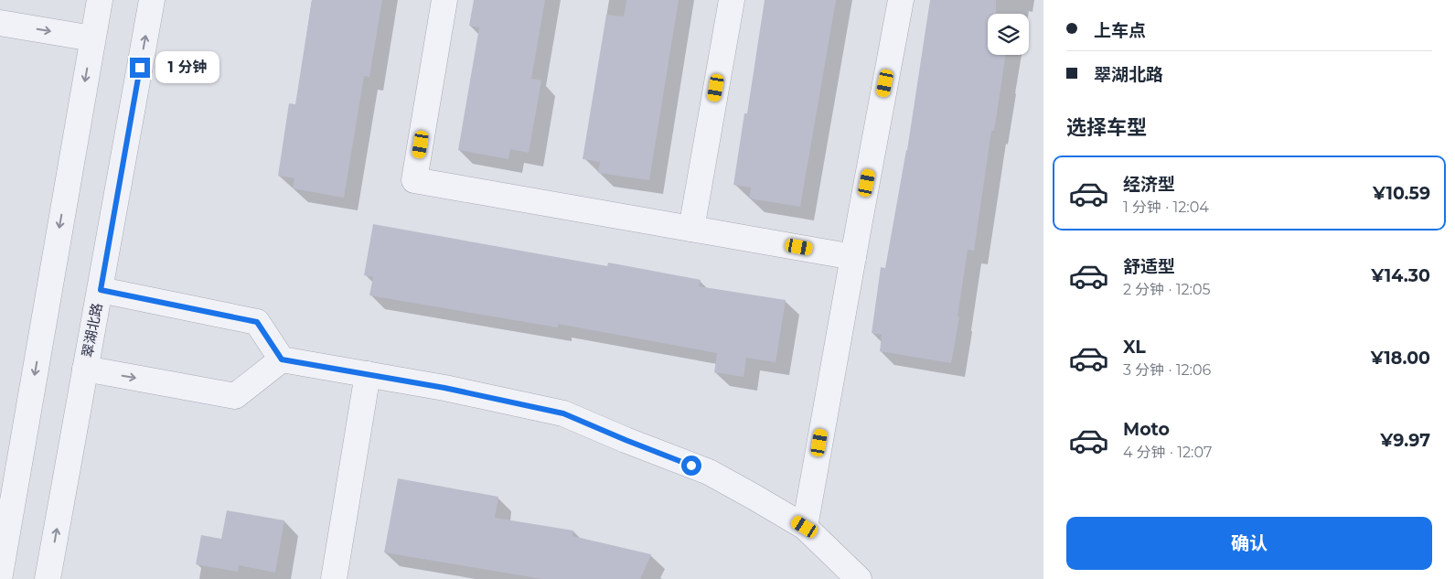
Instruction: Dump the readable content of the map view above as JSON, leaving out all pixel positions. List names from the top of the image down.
{
  "streets": {
    "street": ["翠湖北路"]
  },
  "page": {
    "banner": ["上车点", "翠湖北路"],
    "bubble": "1 分钟",
    "heading": "选择车型",
    "list": [
      {
        "name": "经济型",
        "note": "1 分钟 · 12:04",
        "value": "¥10.59"
      },
      {
        "name": "舒适型",
        "note": "2 分钟 · 12:05",
        "value": "¥14.30"
      },
      {
        "name": "XL",
        "note": "3 分钟 · 12:06",
        "value": "¥18.00"
      },
      {
        "name": "Moto",
        "note": "4 分钟 · 12:07",
        "value": "¥9.97"
      }
    ],
    "buttons": "确认"
  }
}
